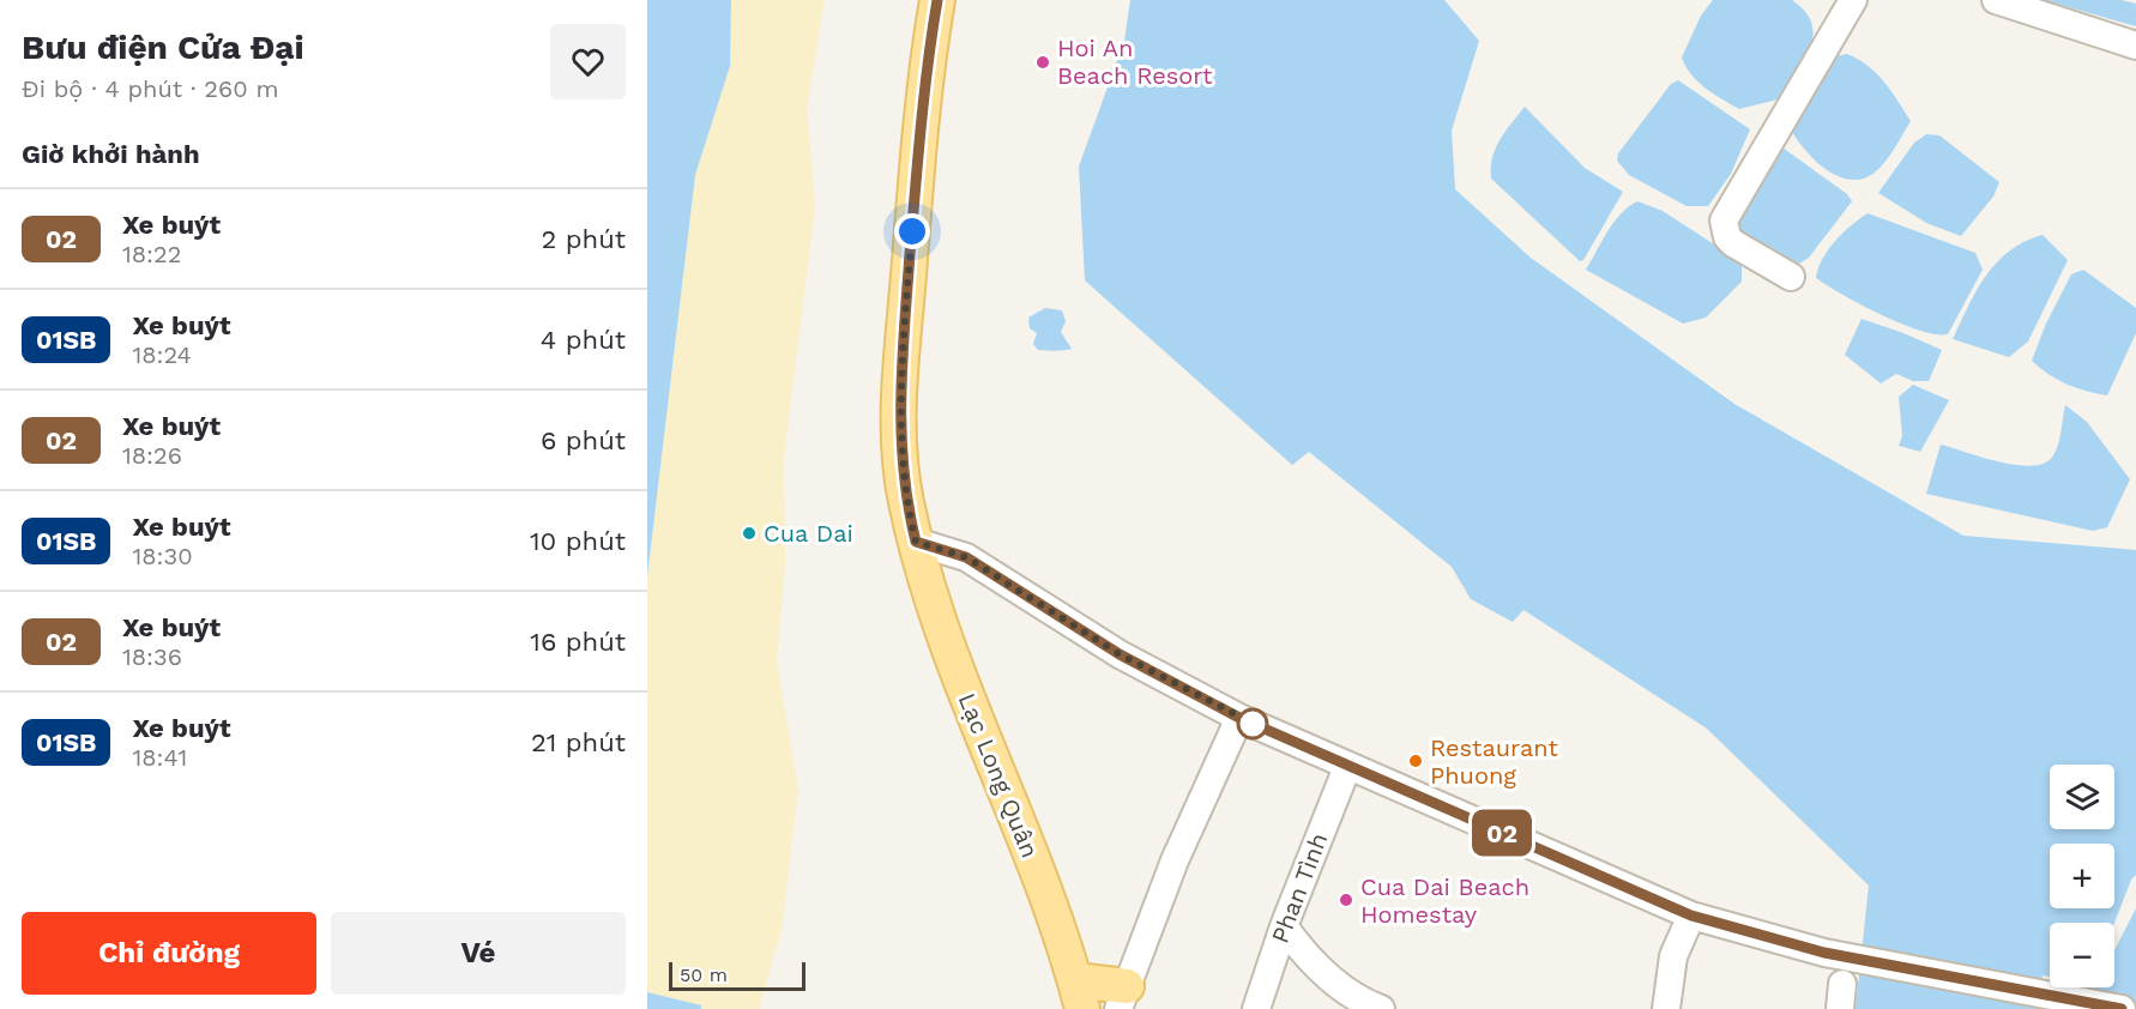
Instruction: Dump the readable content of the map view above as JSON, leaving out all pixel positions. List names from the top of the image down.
{
  "streets": {
    "main road": ["Lạc Long Quân"],
    "street": ["Phan Tình"]
  },
  "places": [
    "Hoi An Beach Resort",
    "Cua Dai",
    "Restaurant Phuong",
    "Cua Dai Beach Homestay"
  ],
  "lines": ["bus line 02"],
  "scale_bar": "50 m",
  "page": {
    "heading": [
      ["Bưu điện Cửa Đại", "Đi bộ · 4 phút · 260 m"],
      "Giờ khởi hành"
    ],
    "on_map": "02",
    "list": [
      {
        "mark": "02",
        "name": "Xe buýt",
        "note": "18:22",
        "value": "2 phút"
      },
      {
        "mark": "01SB",
        "name": "Xe buýt",
        "note": "18:24",
        "value": "4 phút"
      },
      {
        "mark": "02",
        "name": "Xe buýt",
        "note": "18:26",
        "value": "6 phút"
      },
      {
        "mark": "01SB",
        "name": "Xe buýt",
        "note": "18:30",
        "value": "10 phút"
      },
      {
        "mark": "02",
        "name": "Xe buýt",
        "note": "18:36",
        "value": "16 phút"
      },
      {
        "mark": "01SB",
        "name": "Xe buýt",
        "note": "18:41",
        "value": "21 phút"
      }
    ],
    "map_buttons": ["+", "−"],
    "buttons": ["Chỉ đường", "Vé"],
    "scale": "50 m"
  }
}
